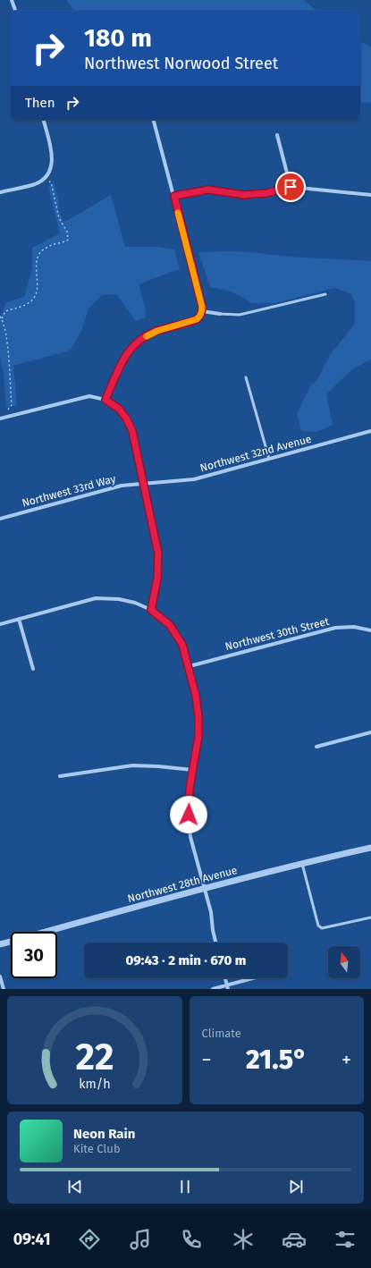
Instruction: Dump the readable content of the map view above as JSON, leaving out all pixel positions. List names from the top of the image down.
{
  "streets": {
    "street": [
      "Northwest 32nd Avenue",
      "Northwest 33rd Way",
      "Northwest 30th Street",
      "Northwest 28th Avenue"
    ]
  },
  "crossings": [
    ["Northwest 32nd Avenue", "Northwest 33rd Way"]
  ],
  "north": "top",
  "page": {
    "turn": ["180 m", "Northwest Norwood Street"],
    "then": "Then",
    "limit": "30",
    "trip": "09:43 · 2 min · 670 m",
    "tile": "Climate",
    "heat": ["−", "21.5°", "+"],
    "song": ["Neon Rain", "Kite Club"],
    "tabs": "09:41",
    "gauge": ["22", "km/h"]
  }
}
